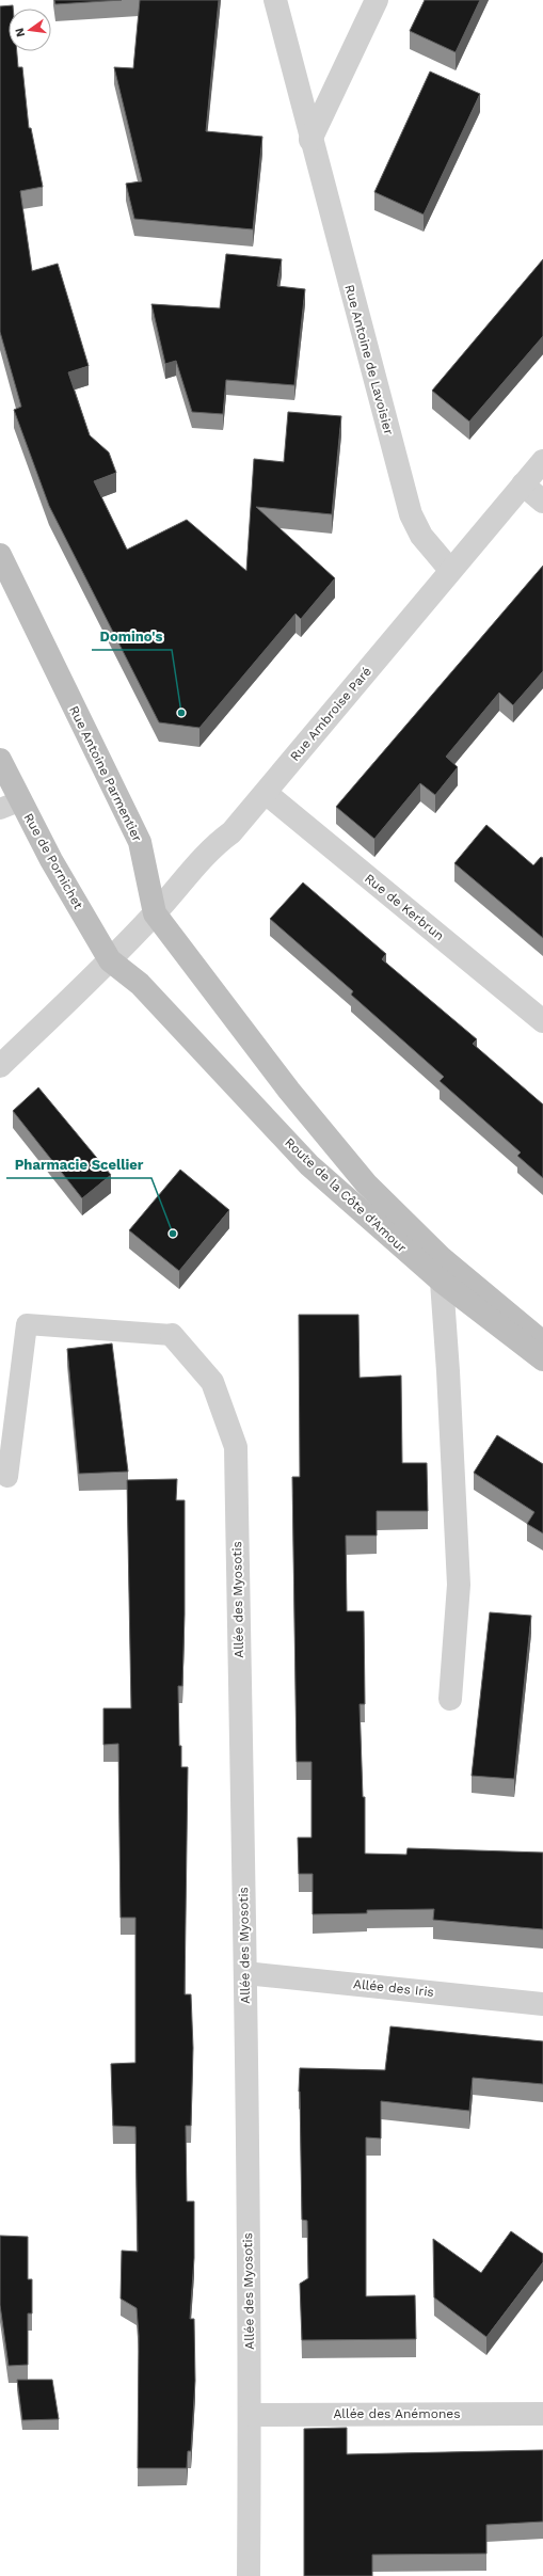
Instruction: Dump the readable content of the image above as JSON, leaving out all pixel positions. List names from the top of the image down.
{
  "streets": {
    "main road": ["Rue Antoine Parmentier", "Rue de Pornichet", "Route de la Côte d'Amour"],
    "street": [
      "Rue Antoine de Lavoisier",
      "Rue Ambroise Paré",
      "Rue de Kerbrun",
      "Allée des Myosotis",
      "Allée des Iris",
      "Allée des Anémones"
    ]
  },
  "crossings": [
    ["Rue Antoine de Lavoisier", "Rue Ambroise Paré"],
    ["Rue Ambroise Paré", "Rue Antoine Parmentier"],
    ["Rue Ambroise Paré", "Rue de Pornichet"],
    ["Rue Ambroise Paré", "Rue de Kerbrun"],
    ["Rue Ambroise Paré", "Route de la Côte d'Amour"],
    ["Rue Antoine Parmentier", "Route de la Côte d'Amour"],
    ["Rue de Pornichet", "Route de la Côte d'Amour"],
    ["Allée des Myosotis", "Allée des Iris"],
    ["Allée des Myosotis", "Allée des Anémones"]
  ],
  "places": ["Domino's", "Pharmacie Scellier"],
  "north": "left"
}
